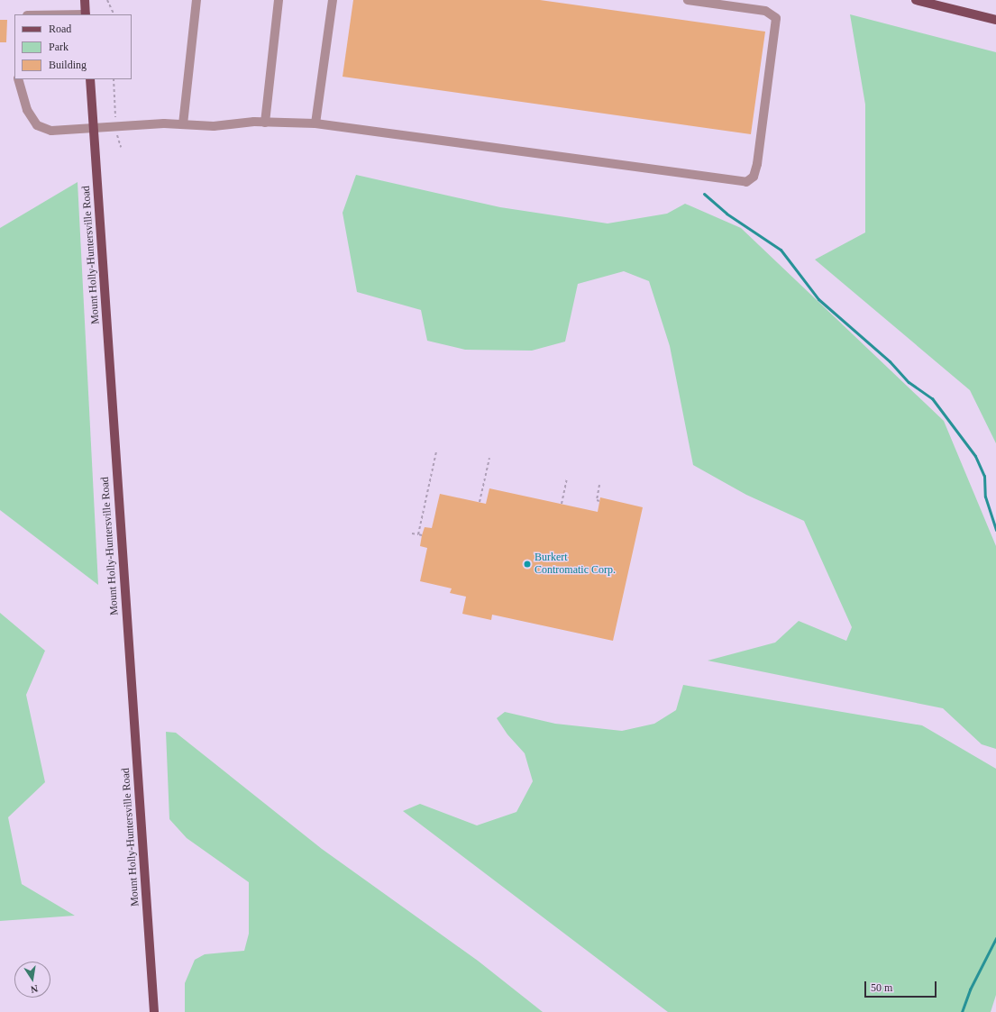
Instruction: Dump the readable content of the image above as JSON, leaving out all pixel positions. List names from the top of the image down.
{
  "streets": {
    "main road": ["Mount Holly-Huntersville Road"]
  },
  "places": ["Burkert Contromatic Corp."],
  "legend": ["Road", "Park", "Building"],
  "scale_bar": "50 m",
  "north": "bottom"
}
